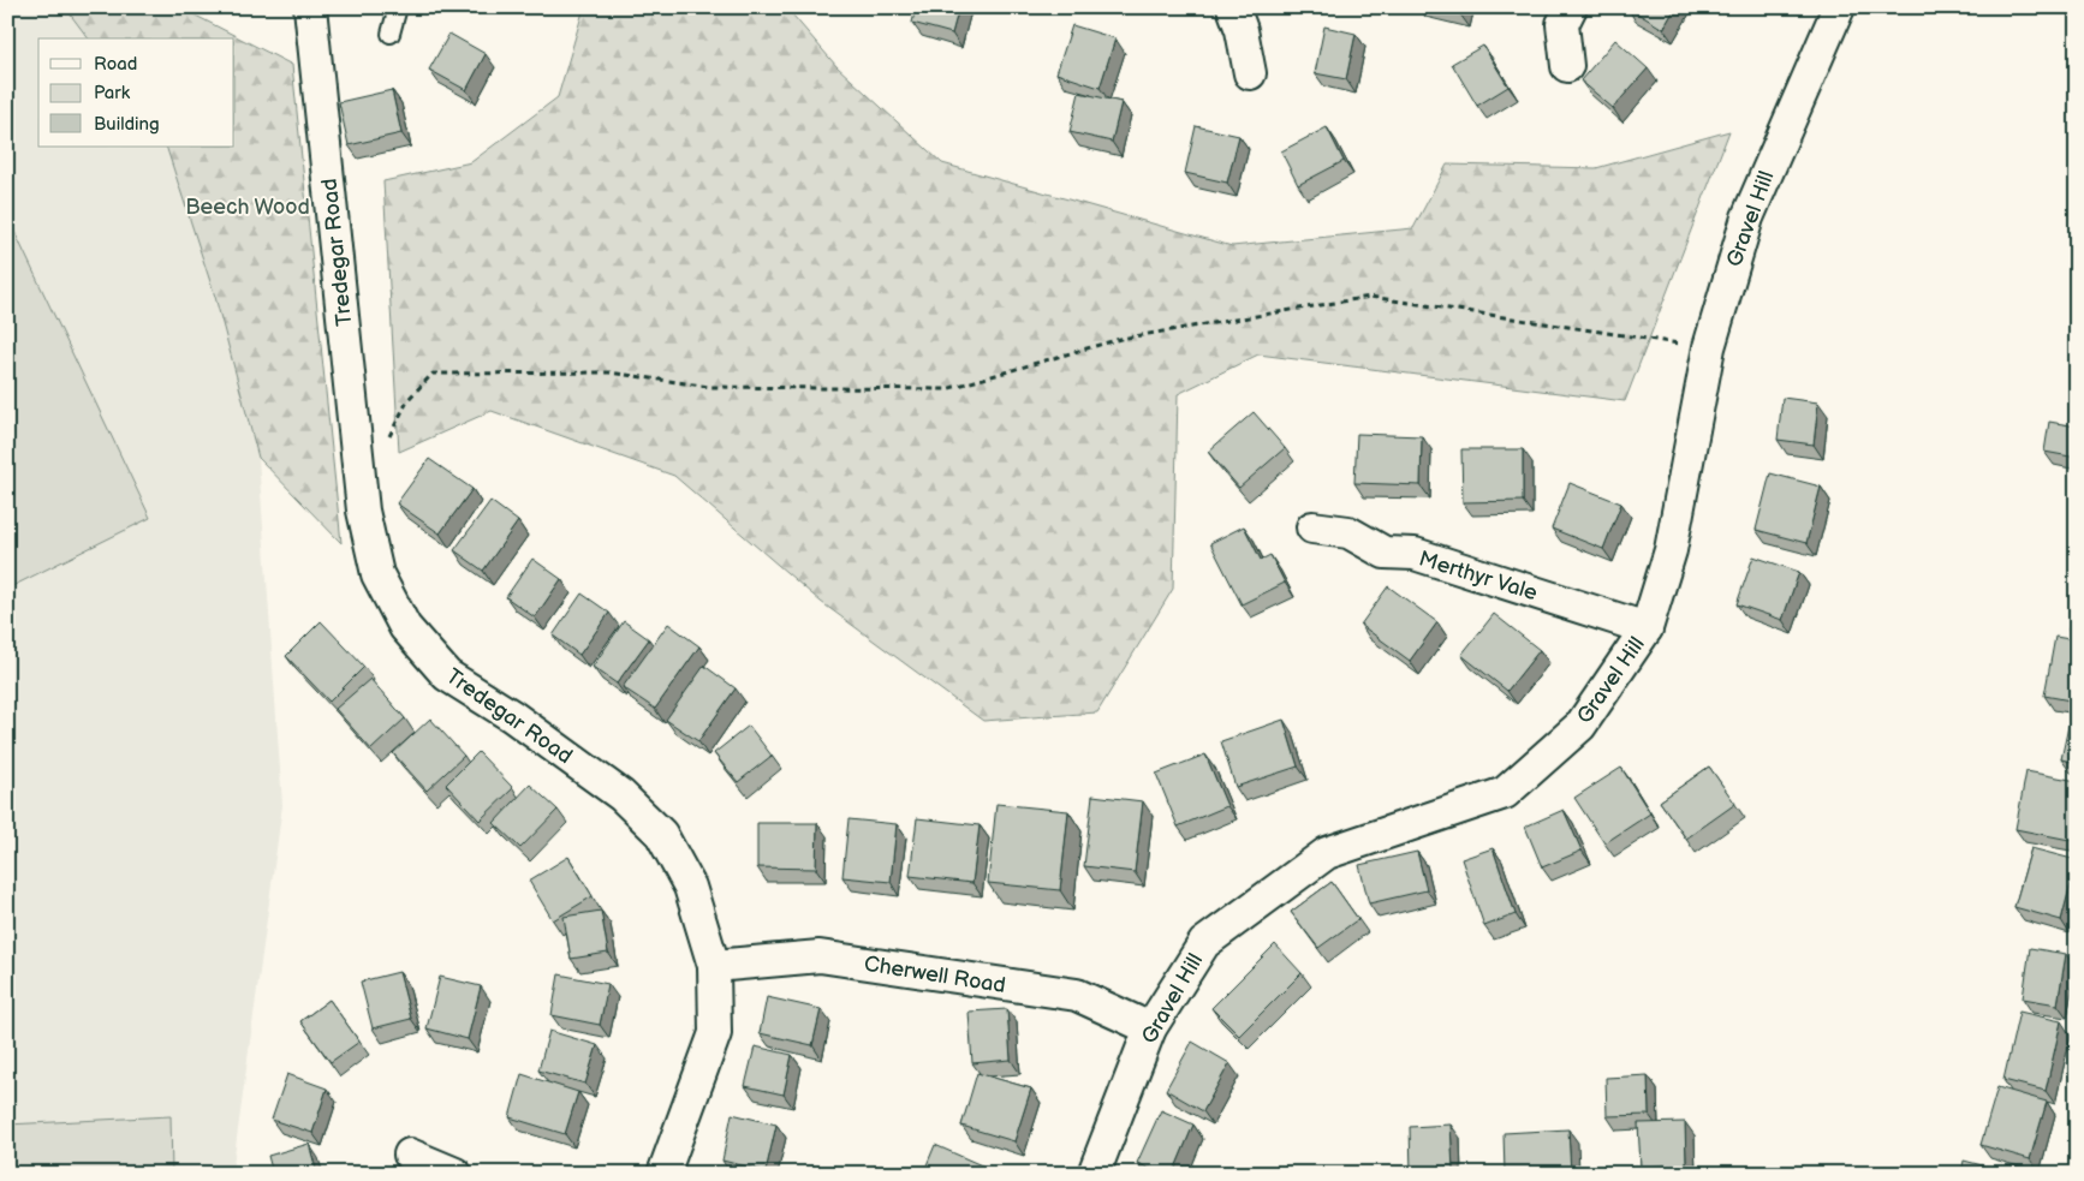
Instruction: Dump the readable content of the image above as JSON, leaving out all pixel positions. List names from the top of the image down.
{
  "streets": {
    "street": [
      "Gravel Hill",
      "Tredegar Road",
      "Merthyr Vale",
      "Cherwell Road"
    ]
  },
  "crossings": [
    ["Gravel Hill", "Merthyr Vale"],
    ["Gravel Hill", "Cherwell Road"],
    ["Tredegar Road", "Cherwell Road"]
  ],
  "parks": ["Beech Wood"],
  "legend": ["Road", "Park", "Building"]
}
